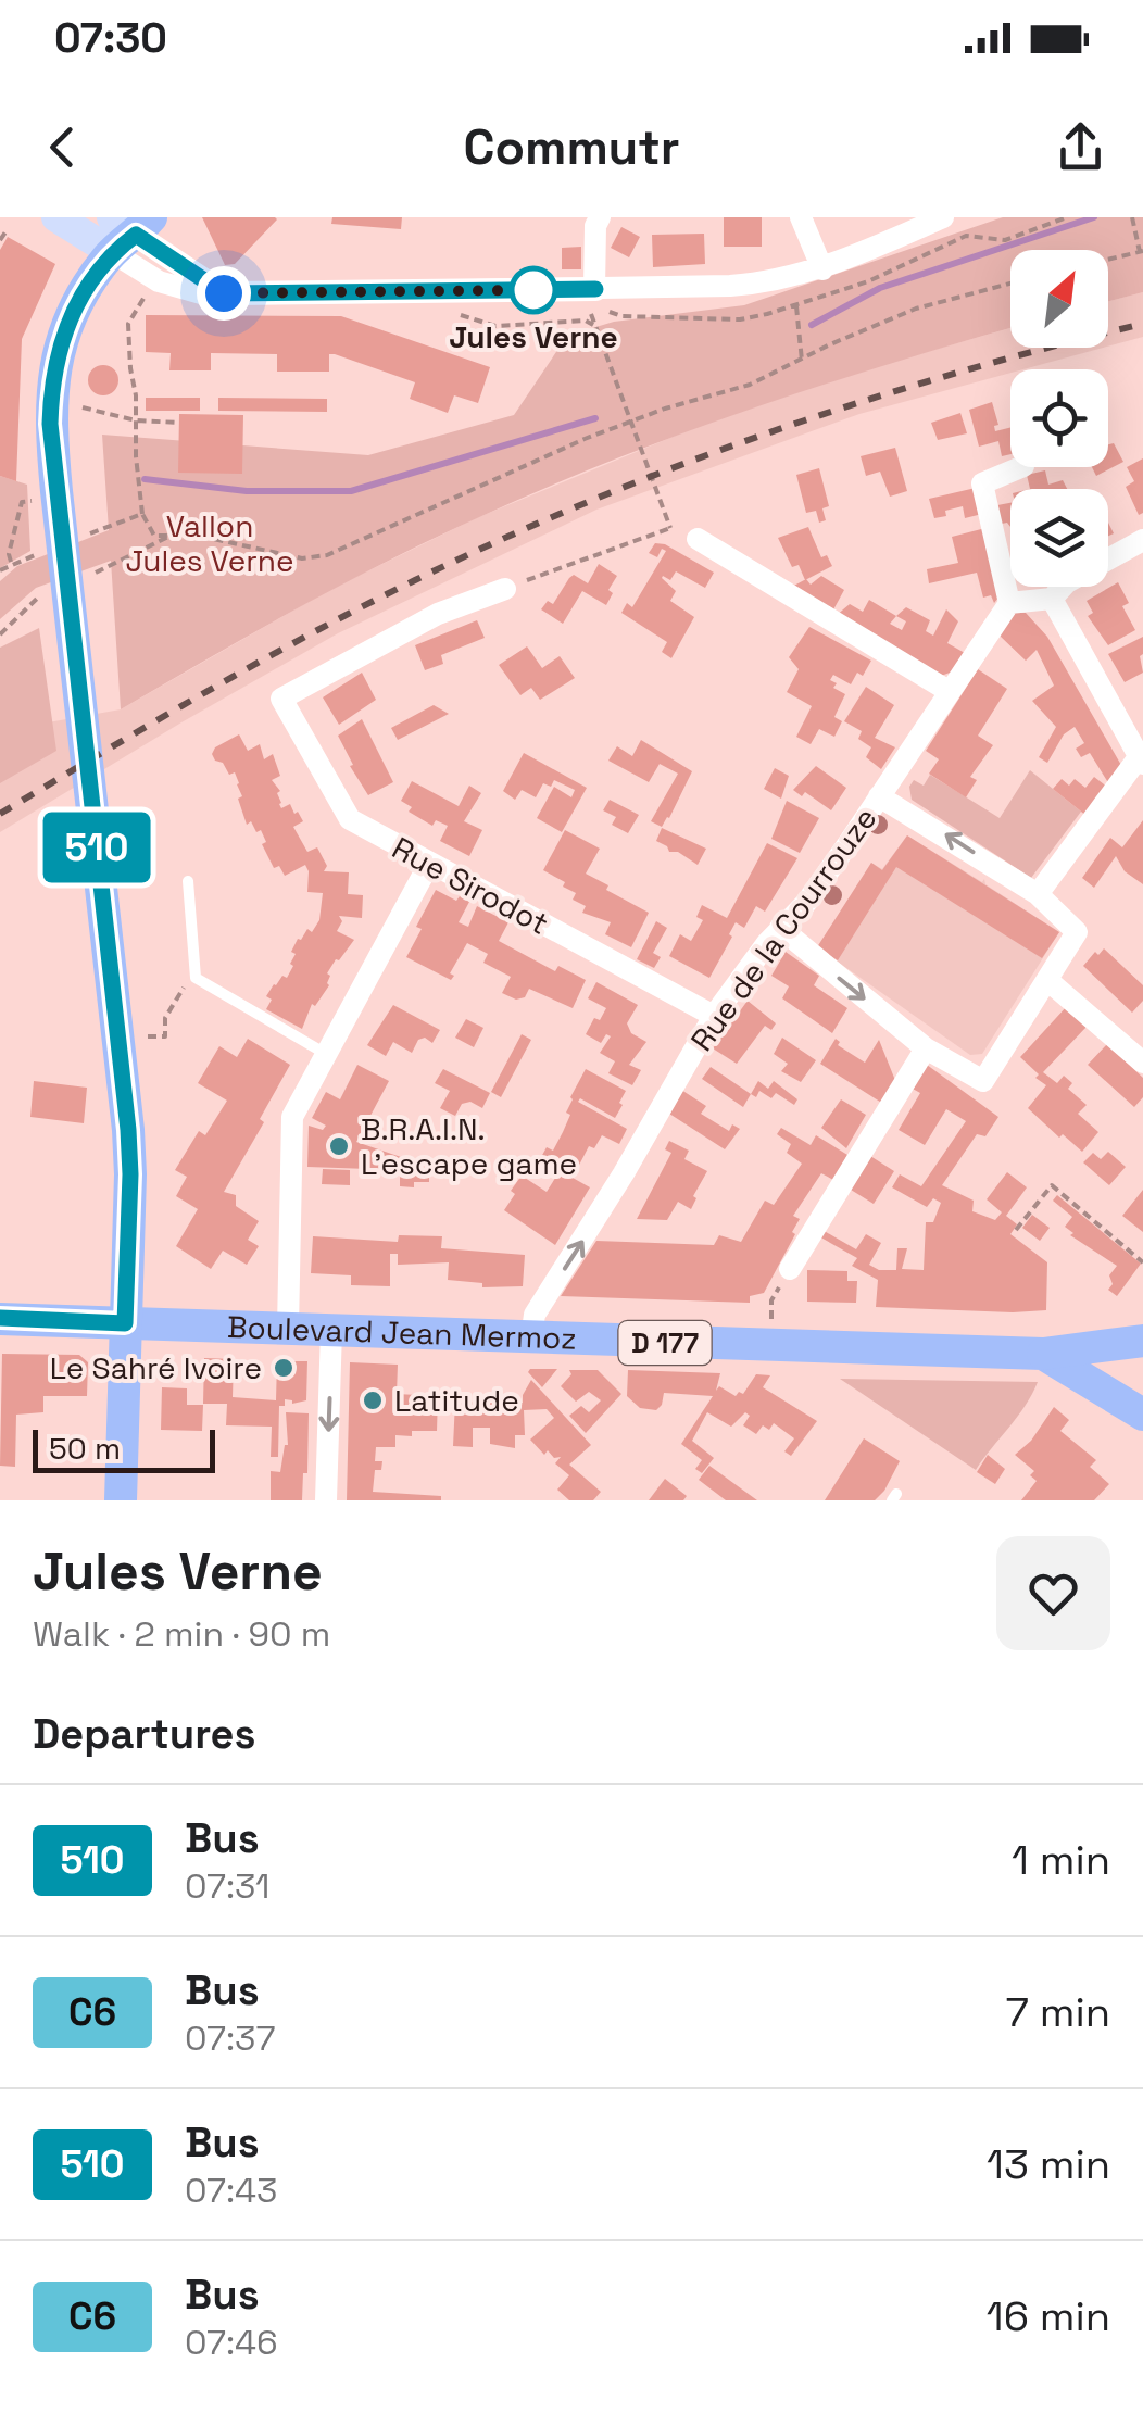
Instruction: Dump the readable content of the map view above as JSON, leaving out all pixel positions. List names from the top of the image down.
{
  "streets": {
    "main road": ["Boulevard Jean Mermoz", "D 177"],
    "street": ["Rue Sirodot", "Rue de la Courrouze"]
  },
  "crossings": [
    ["Rue Sirodot", "Rue de la Courrouze"],
    ["Rue de la Courrouze", "Boulevard Jean Mermoz"]
  ],
  "parks": ["Vallon Jules Verne"],
  "places": [
    "Jules Verne",
    "B.R.A.I.N. L'escape game",
    "Le Sahré Ivoire",
    "Latitude"
  ],
  "lines": ["bus line 510"],
  "scale_bar": "50 m",
  "north": "top right",
  "page": {
    "status": "07:30",
    "header": "Commutr",
    "on_map": "510",
    "scale": "50 m",
    "heading": [
      ["Jules Verne", "Walk · 2 min · 90 m"],
      "Departures"
    ],
    "list": [
      {
        "mark": "510",
        "name": "Bus",
        "note": "07:31",
        "value": "1 min"
      },
      {
        "mark": "C6",
        "name": "Bus",
        "note": "07:37",
        "value": "7 min"
      },
      {
        "mark": "510",
        "name": "Bus",
        "note": "07:43",
        "value": "13 min"
      },
      {
        "mark": "C6",
        "name": "Bus",
        "note": "07:46",
        "value": "16 min"
      }
    ]
  }
}
